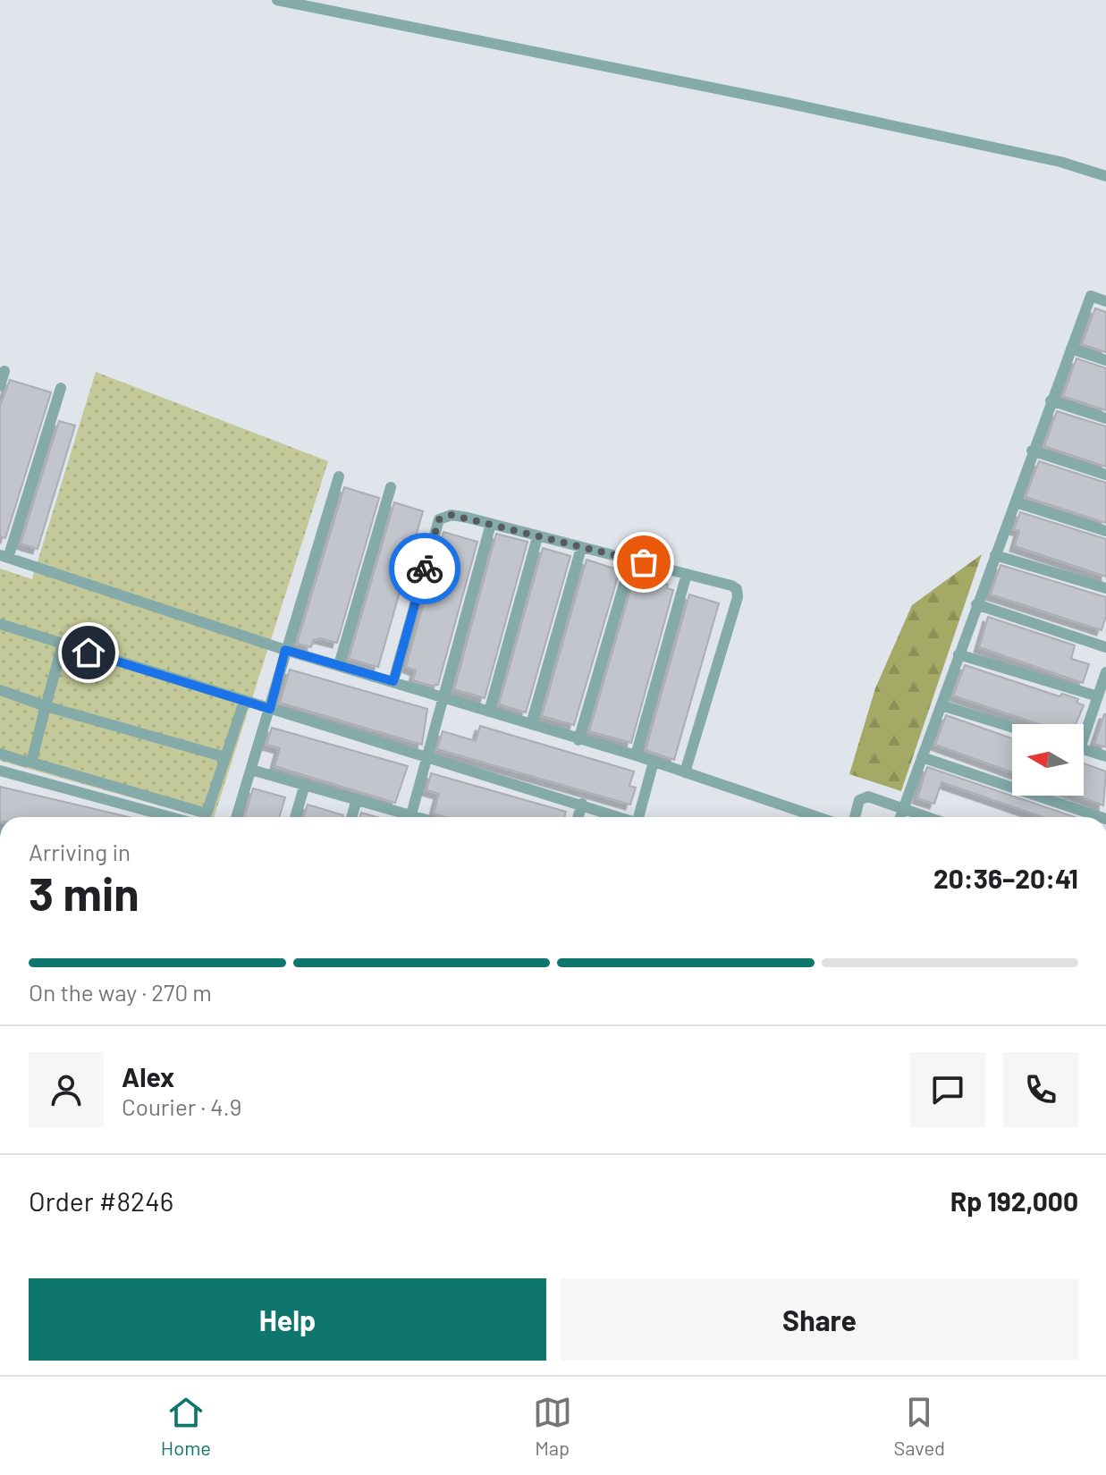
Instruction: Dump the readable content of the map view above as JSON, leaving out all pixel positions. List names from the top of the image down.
{
  "north": "left",
  "page": {
    "heading": ["3 min", "Arriving in", "20:36–20:41"],
    "panel": [
      "Alex",
      "Courier · 4.9",
      "Order #8246",
      "Rp 192,000"
    ],
    "bar": "On the way · 270 m",
    "buttons": ["Help", "Share"],
    "tabs": ["Home", "Map", "Saved"]
  }
}
